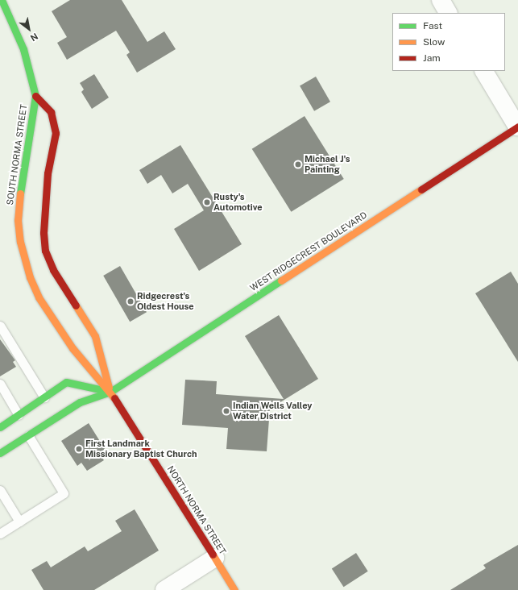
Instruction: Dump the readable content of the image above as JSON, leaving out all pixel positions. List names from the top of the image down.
{
  "streets": {
    "main road": ["SOUTH NORMA STREET", "WEST RIDGECREST BOULEVARD", "NORTH NORMA STREET"]
  },
  "crossings": [
    ["SOUTH NORMA STREET", "WEST RIDGECREST BOULEVARD"],
    ["SOUTH NORMA STREET", "NORTH NORMA STREET"],
    ["WEST RIDGECREST BOULEVARD", "NORTH NORMA STREET"]
  ],
  "places": [
    "Michael J's Painting",
    "Rusty's Automotive",
    "Ridgecrest's Oldest House",
    "Indian Wells Valley Water District",
    "First Landmark Missionary Baptist Church"
  ],
  "legend": ["Fast", "Slow", "Jam"],
  "north": "bottom right"
}
